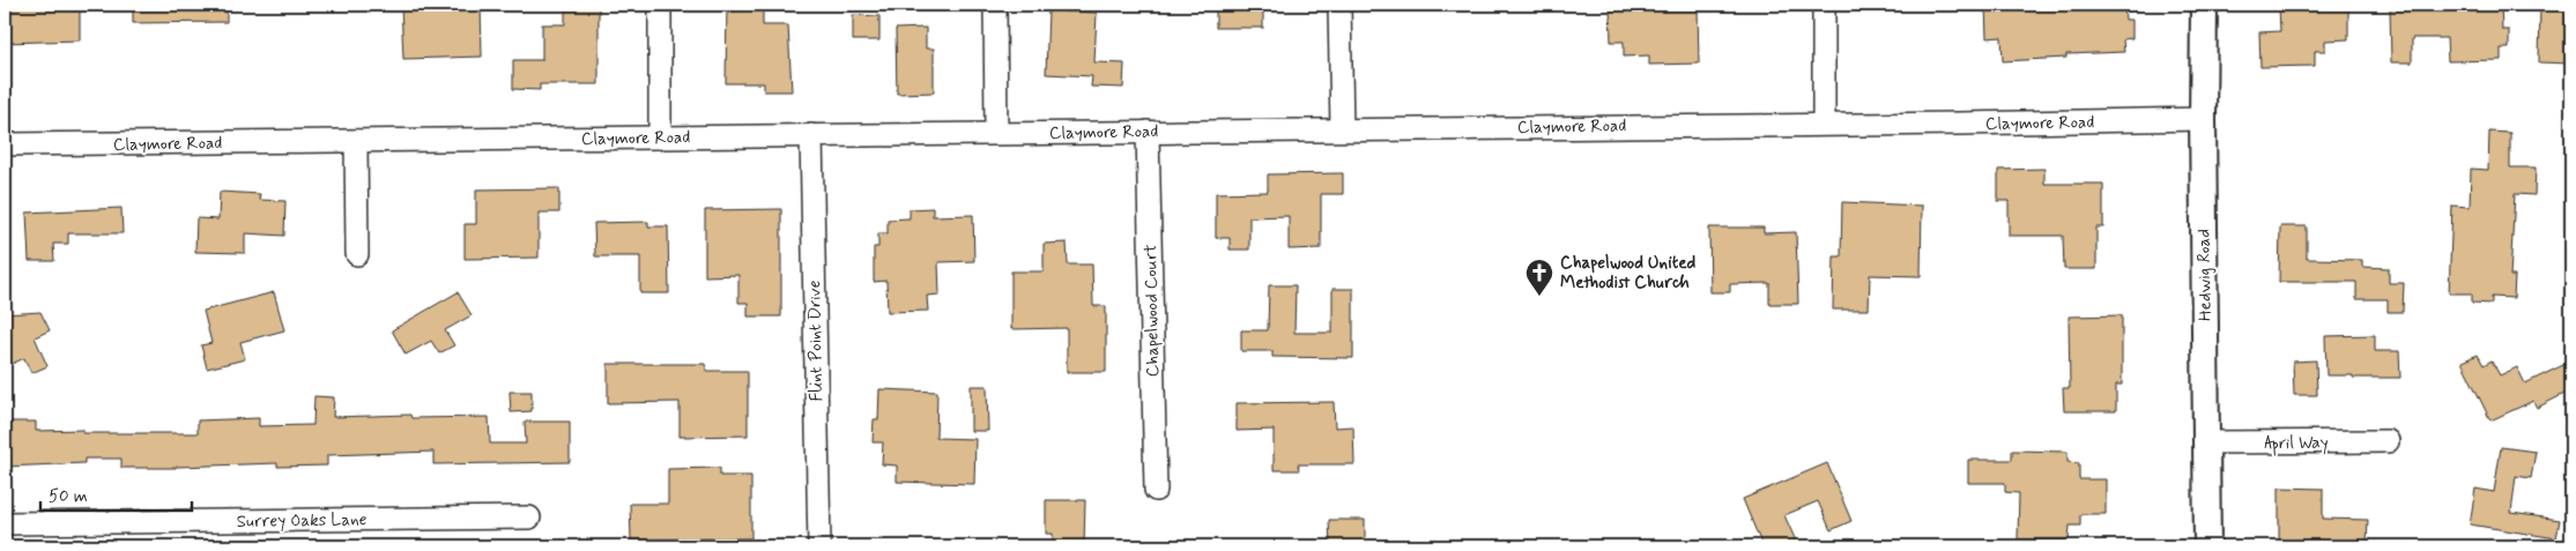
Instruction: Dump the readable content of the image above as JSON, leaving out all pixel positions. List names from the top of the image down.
{
  "streets": {
    "street": [
      "Claymore Road",
      "Hedwig Road",
      "Chapelwood Court",
      "Flint Point Drive",
      "April Way",
      "Surrey Oaks Lane"
    ]
  },
  "crossings": [
    ["Claymore Road", "Hedwig Road"],
    ["Claymore Road", "Chapelwood Court"],
    ["Claymore Road", "Flint Point Drive"],
    ["Hedwig Road", "April Way"]
  ],
  "places": {
    "church": ["Chapelwood United Methodist Church"]
  },
  "scale_bar": "50 m"
}
